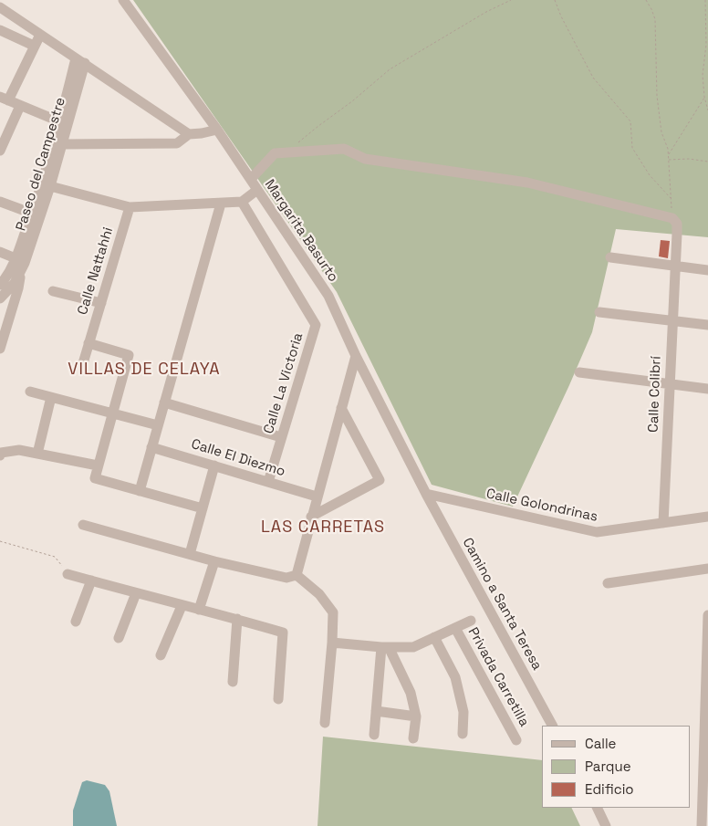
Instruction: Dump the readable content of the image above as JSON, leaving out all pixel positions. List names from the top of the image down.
{
  "streets": {
    "street": [
      "Paseo del Campestre",
      "Margarita Basurto",
      "Calle Nattahhi",
      "Calle La Victoria",
      "Calle Colibrí",
      "Calle El Diezmo",
      "Calle Golondrinas",
      "Camino a Santa Teresa",
      "Privada Carretilla"
    ]
  },
  "crossings": [
    ["Margarita Basurto", "Calle Golondrinas"],
    ["Margarita Basurto", "Camino a Santa Teresa"],
    ["Calle La Victoria", "Calle El Diezmo"],
    ["Calle Colibrí", "Calle Golondrinas"],
    ["Calle Golondrinas", "Camino a Santa Teresa"]
  ],
  "districts": ["VILLAS DE CELAYA", "LAS CARRETAS"],
  "legend": ["Calle", "Parque", "Edificio"]
}
